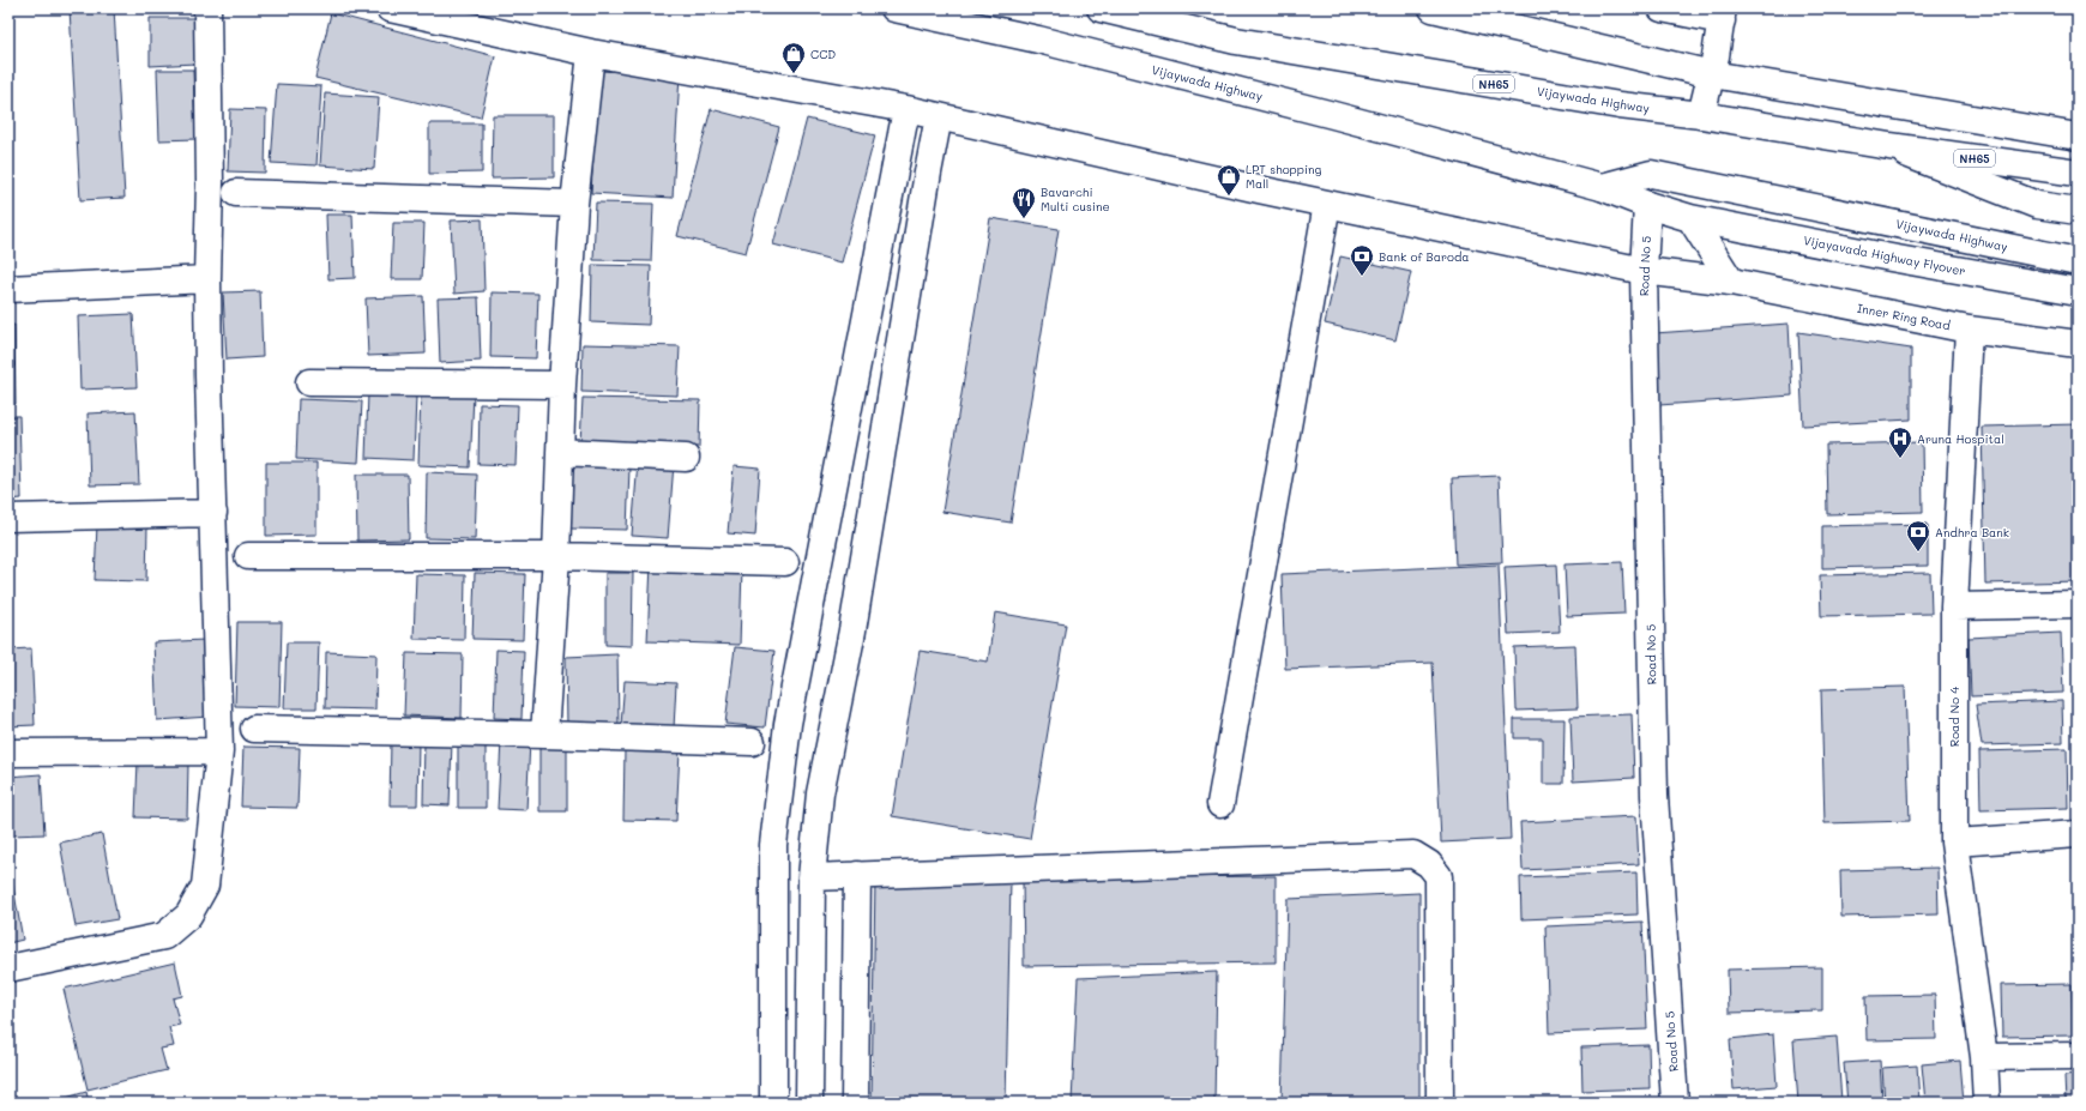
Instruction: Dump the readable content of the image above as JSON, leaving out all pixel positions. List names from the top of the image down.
{
  "streets": {
    "main road": [
      "Vijaywada Highway",
      "NH65",
      "Vijayavada Highway Flyover",
      "Road No 5",
      "Inner Ring Road",
      "Road No 4"
    ]
  },
  "crossings": [
    ["Vijaywada Highway", "NH65"],
    ["Vijaywada Highway", "Vijayavada Highway Flyover"],
    ["Vijaywada Highway", "Road No 5"],
    ["Road No 5", "Inner Ring Road"],
    ["Inner Ring Road", "Road No 4"]
  ],
  "places": {
    "shop": ["CCD", "LPT shopping Mall"],
    "restaurant": ["Bavarchi Multi cusine"],
    "bank": ["Bank of Baroda", "Andhra Bank"],
    "hospital": ["Aruna Hospital"]
  }
}
